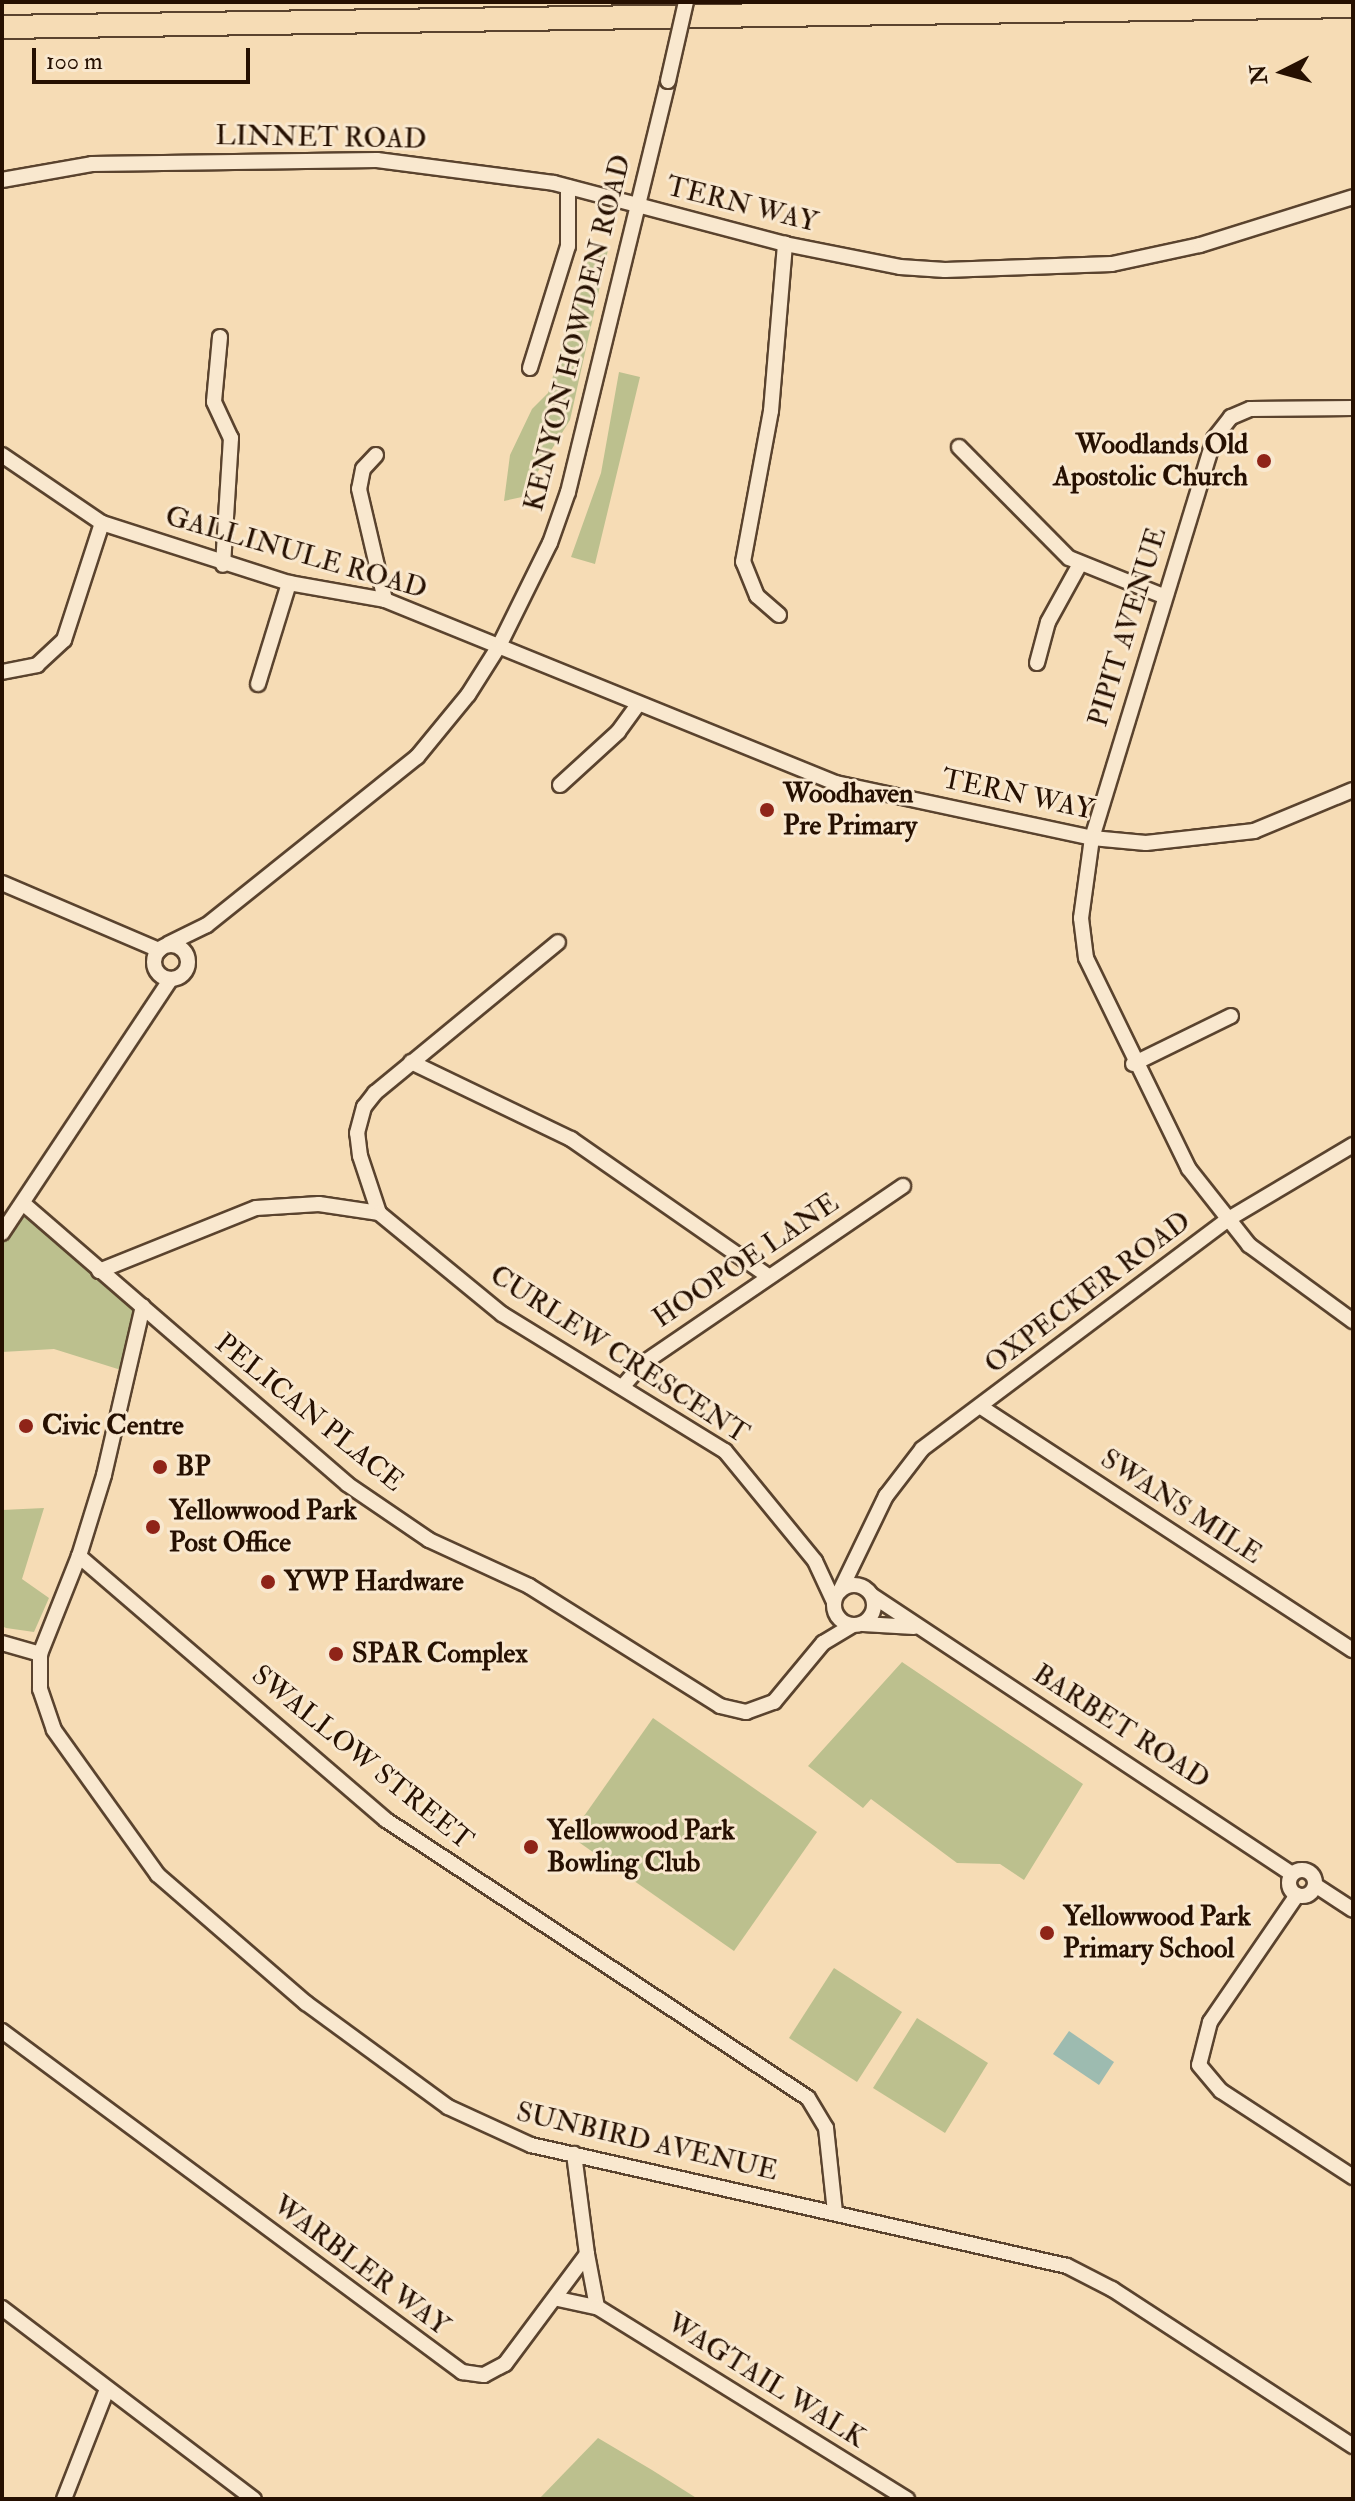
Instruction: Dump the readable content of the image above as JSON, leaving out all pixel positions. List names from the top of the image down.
{
  "streets": {
    "street": [
      "LINNET ROAD",
      "TERN WAY",
      "KENYON HOWDEN ROAD",
      "GALLINULE ROAD",
      "PIPIT AVENUE",
      "HOOPOE LANE",
      "OXPECKER ROAD",
      "CURLEW CRESCENT",
      "PELICAN PLACE",
      "SWANS MILE",
      "BARBET ROAD",
      "SWALLOW STREET",
      "SUNBIRD AVENUE",
      "WARBLER WAY",
      "WAGTAIL WALK"
    ]
  },
  "crossings": [
    ["LINNET ROAD", "TERN WAY"],
    ["LINNET ROAD", "KENYON HOWDEN ROAD"],
    ["TERN WAY", "KENYON HOWDEN ROAD"],
    ["TERN WAY", "GALLINULE ROAD"],
    ["TERN WAY", "PIPIT AVENUE"],
    ["KENYON HOWDEN ROAD", "GALLINULE ROAD"],
    ["PIPIT AVENUE", "OXPECKER ROAD"],
    ["HOOPOE LANE", "CURLEW CRESCENT"],
    ["OXPECKER ROAD", "CURLEW CRESCENT"],
    ["OXPECKER ROAD", "SWANS MILE"],
    ["OXPECKER ROAD", "BARBET ROAD"],
    ["CURLEW CRESCENT", "BARBET ROAD"],
    ["SWALLOW STREET", "SUNBIRD AVENUE"],
    ["WARBLER WAY", "WAGTAIL WALK"]
  ],
  "places": [
    "Woodlands Old Apostolic Church",
    "Woodhaven Pre Primary",
    "Civic Centre",
    "BP",
    "Yellowwood Park Post Office",
    "YWP Hardware",
    "SPAR Complex",
    "Yellowwood Park Bowling Club",
    "Yellowwood Park Primary School"
  ],
  "scale_bar": "100 m",
  "north": "left"
}
